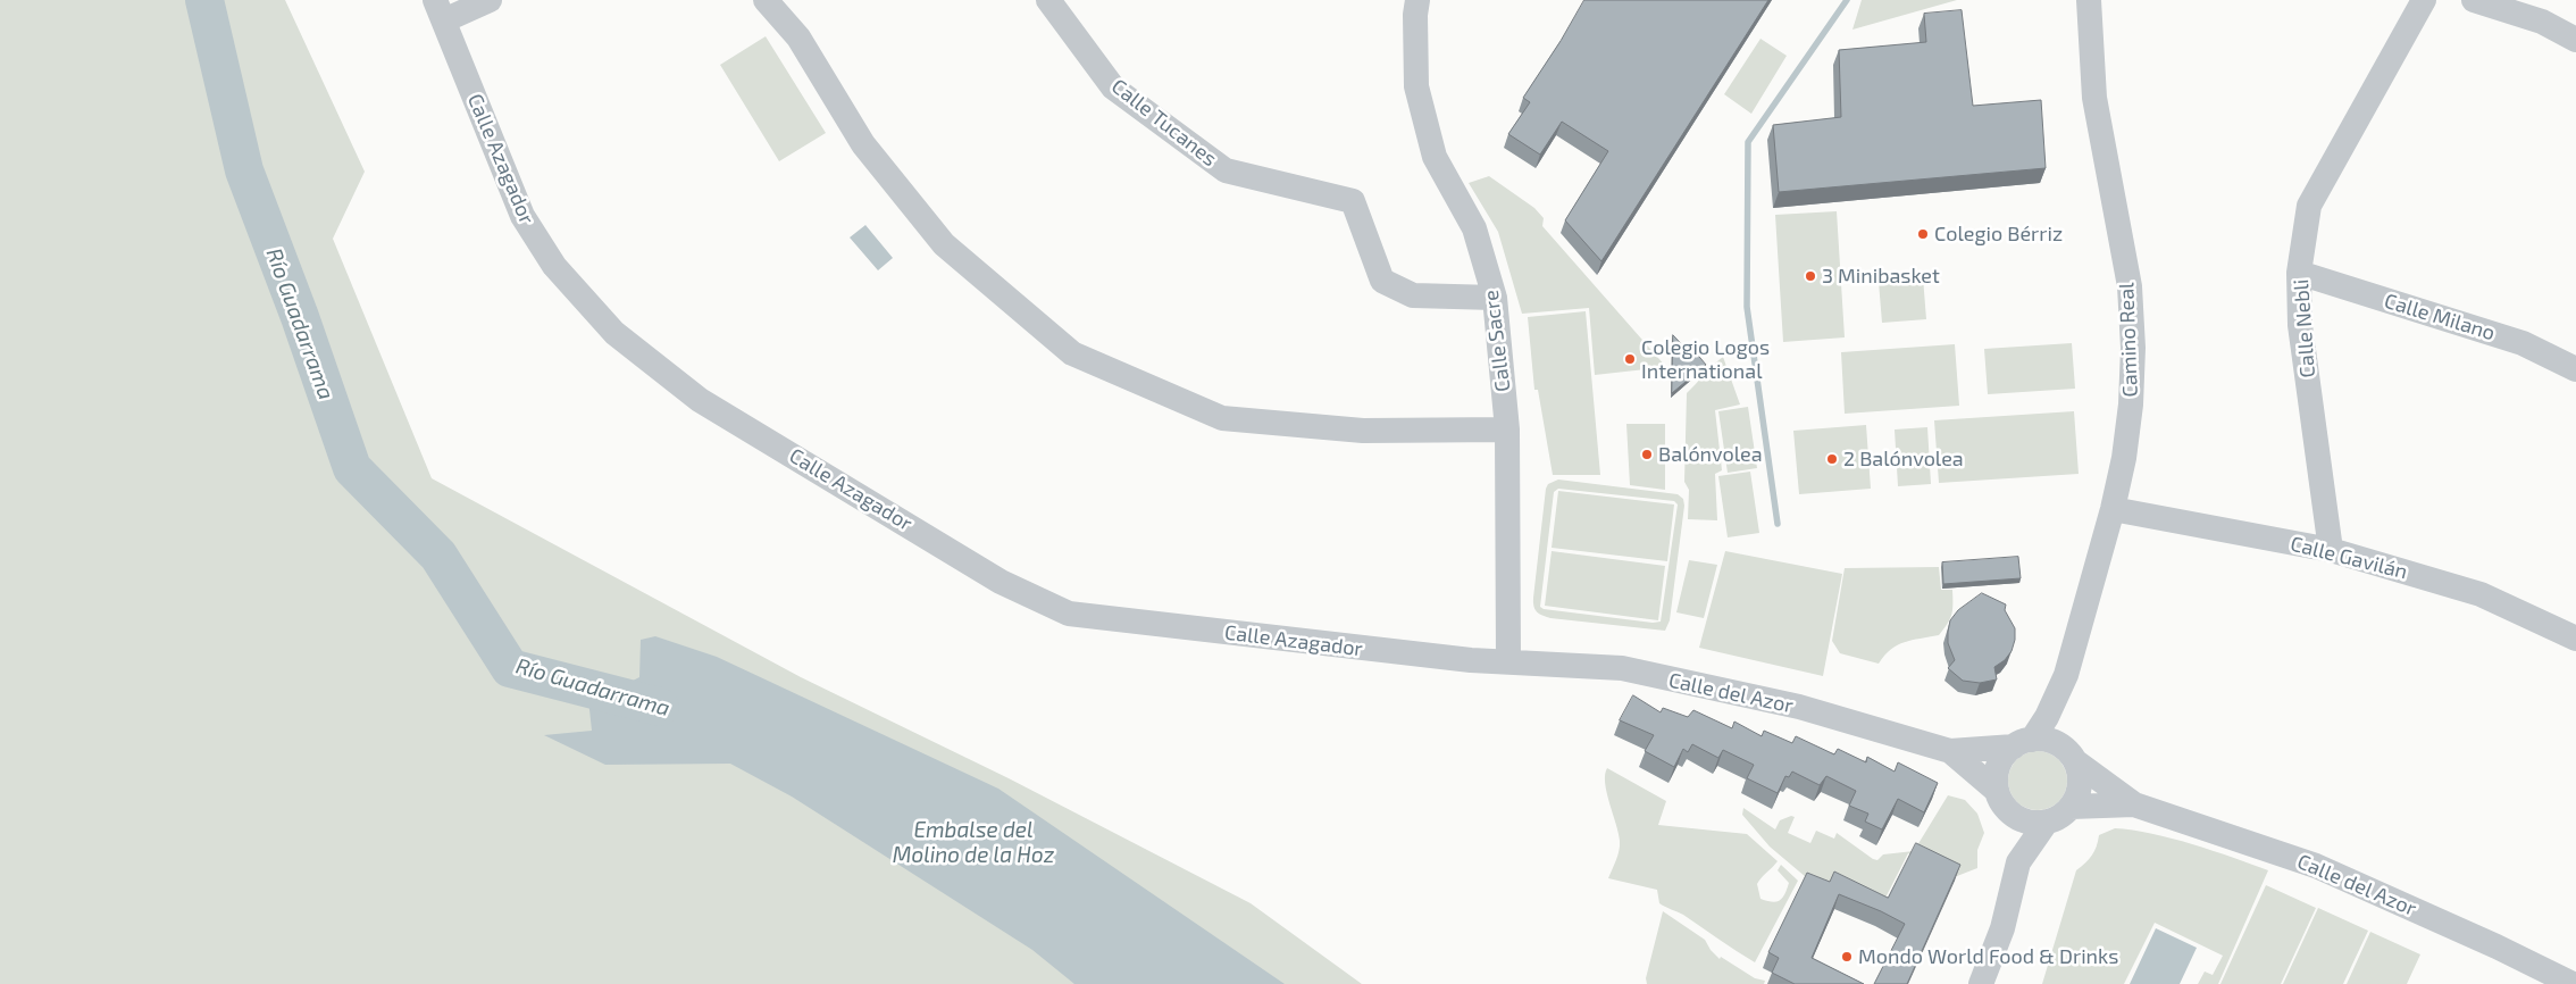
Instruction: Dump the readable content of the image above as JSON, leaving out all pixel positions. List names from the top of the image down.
{
  "streets": {
    "street": [
      "Calle Tucanes",
      "Calle Azagador",
      "Calle Milano",
      "Calle Nebli",
      "Camino Real",
      "Calle Sacre",
      "Calle Gavilán",
      "Calle del Azor"
    ]
  },
  "crossings": [
    ["Calle Tucanes", "Calle Sacre"],
    ["Calle Azagador", "Calle Sacre"],
    ["Calle Azagador", "Calle del Azor"],
    ["Calle Milano", "Calle Nebli"],
    ["Calle Nebli", "Calle Gavilán"],
    ["Camino Real", "Calle Gavilán"],
    ["Camino Real", "Calle del Azor"],
    ["Calle Sacre", "Calle del Azor"]
  ],
  "water": ["Río Guadarrama", "Embalse del Molino de la Hoz"],
  "places": [
    "Colegio Bérriz",
    "3 Minibasket",
    "Colegio Logos International",
    "Balónvolea",
    "2 Balónvolea",
    "Mondo World Food & Drinks"
  ]
}
